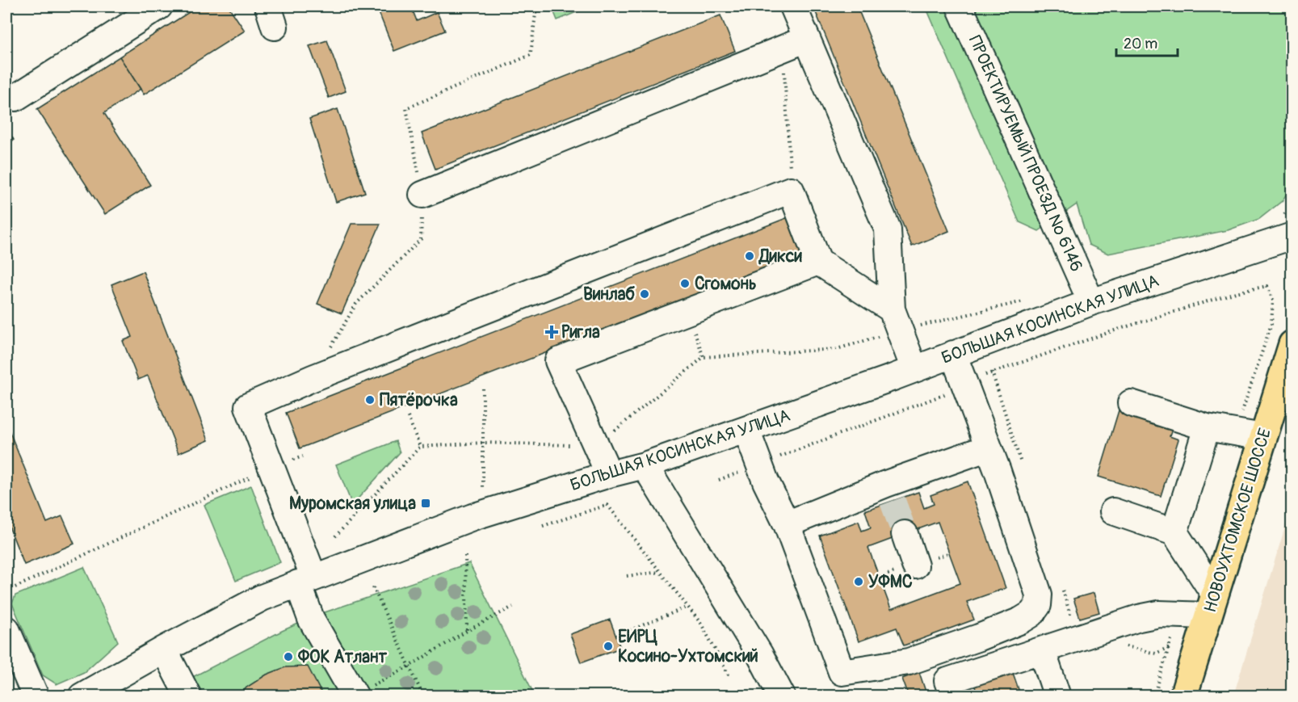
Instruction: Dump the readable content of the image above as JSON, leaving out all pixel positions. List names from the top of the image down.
{
  "streets": {
    "main road": ["НОВОУХТОМСКОЕ ШОССЕ"],
    "street": ["ПРОЕКТИРУЕМЫЙ ПРОЕЗД № 6146", "БОЛЬШАЯ КОСИНСКАЯ УЛИЦА"]
  },
  "crossings": [
    ["ПРОЕКТИРУЕМЫЙ ПРОЕЗД № 6146", "БОЛЬШАЯ КОСИНСКАЯ УЛИЦА"]
  ],
  "places": {
    "other": [
      "Дикси",
      "Сгомонь",
      "Винлаб",
      "Пятёрочка",
      "УФМС",
      "ЕИРЦ Косино-Ухтомский",
      "ФОК Атлант"
    ],
    "health": ["Ригла"],
    "transit": ["Муромская улица"]
  },
  "scale_bar": "20 m"
}
